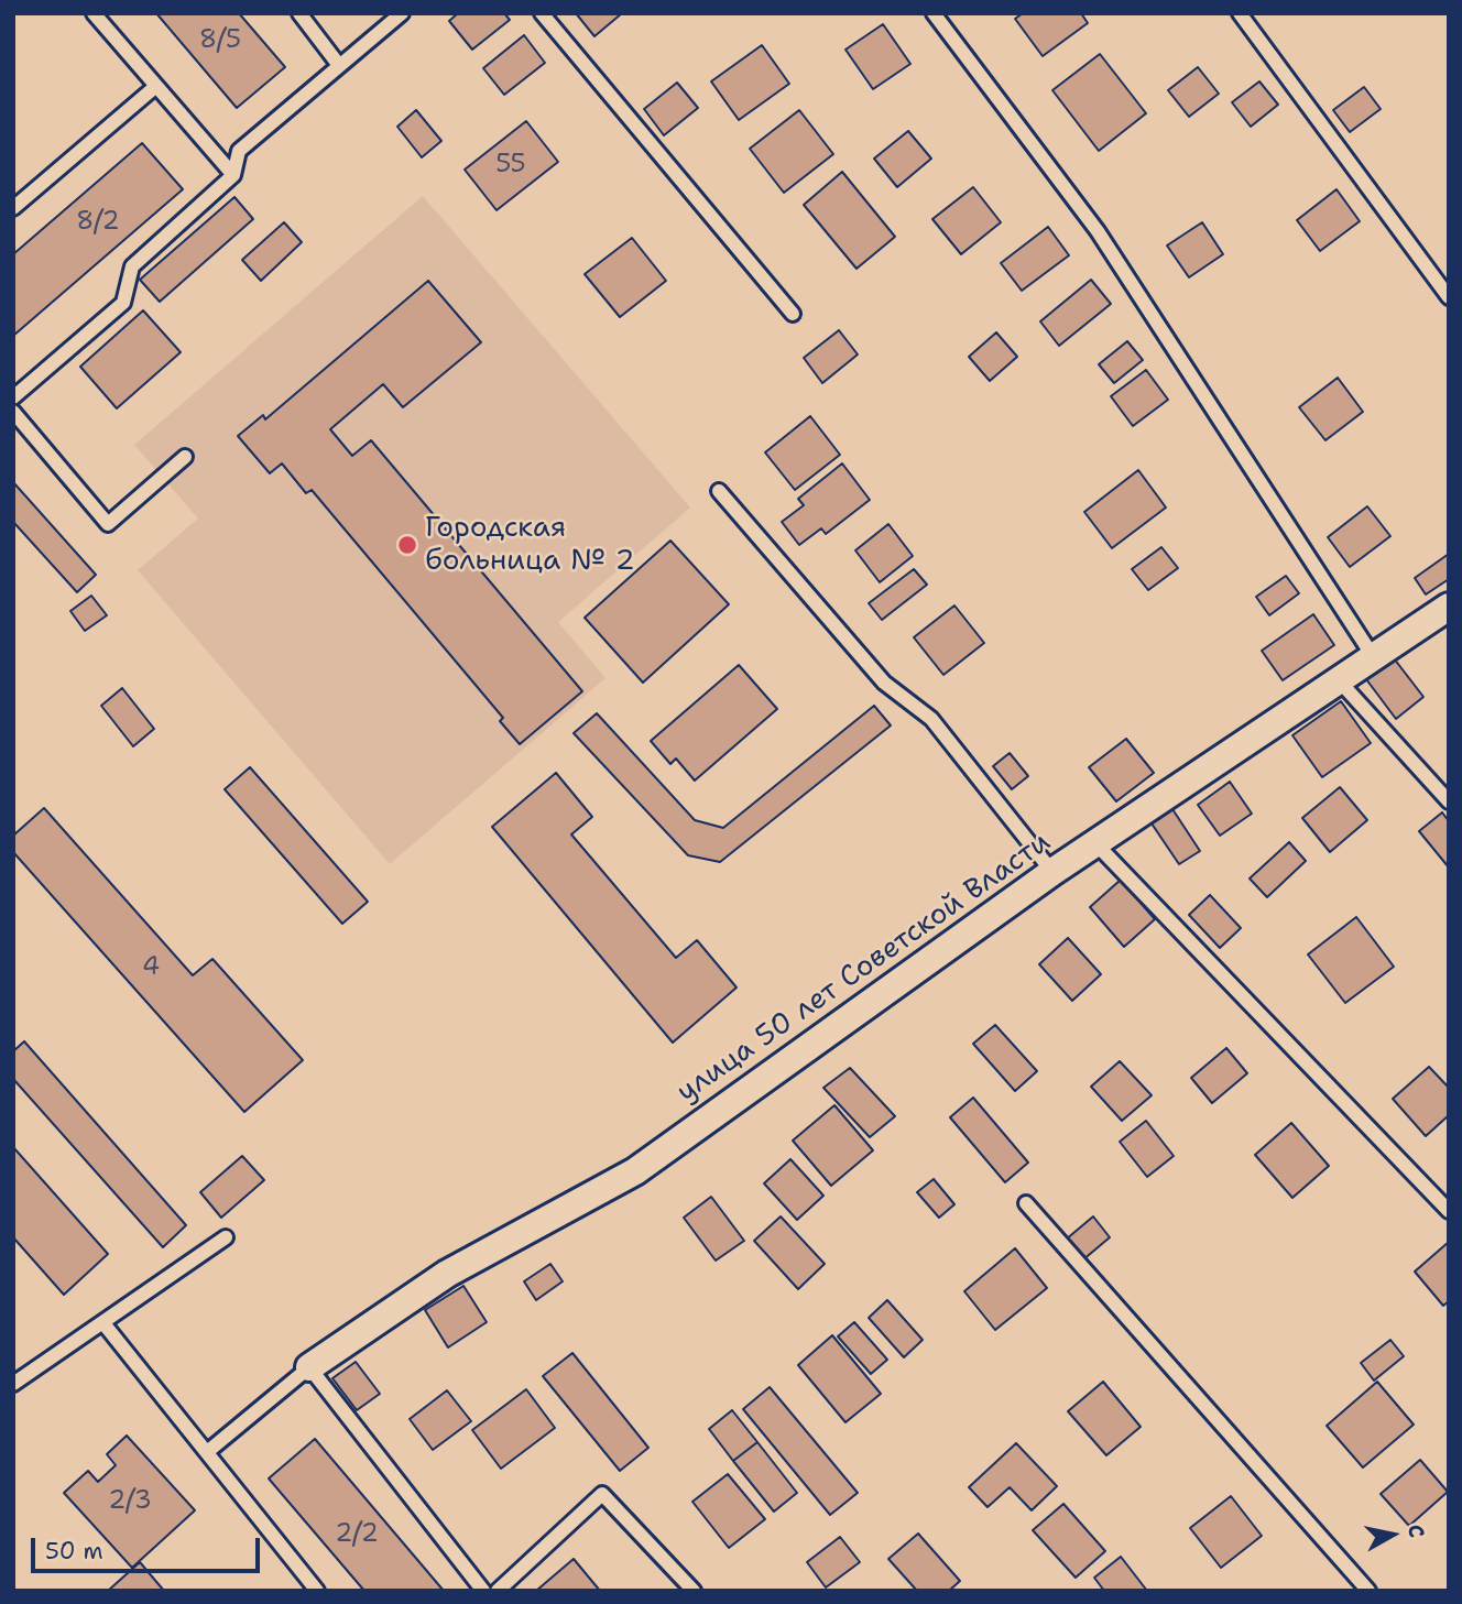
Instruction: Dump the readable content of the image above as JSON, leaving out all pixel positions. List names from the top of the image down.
{
  "streets": {
    "street": ["улица 50 лет Советской Власти"]
  },
  "places": ["Городская больница № 2"],
  "house_numbers": [
    "8/5",
    "55",
    "8/2",
    "4",
    "2/3",
    "2/2"
  ],
  "scale_bar": "50 m",
  "north": "right"
}
